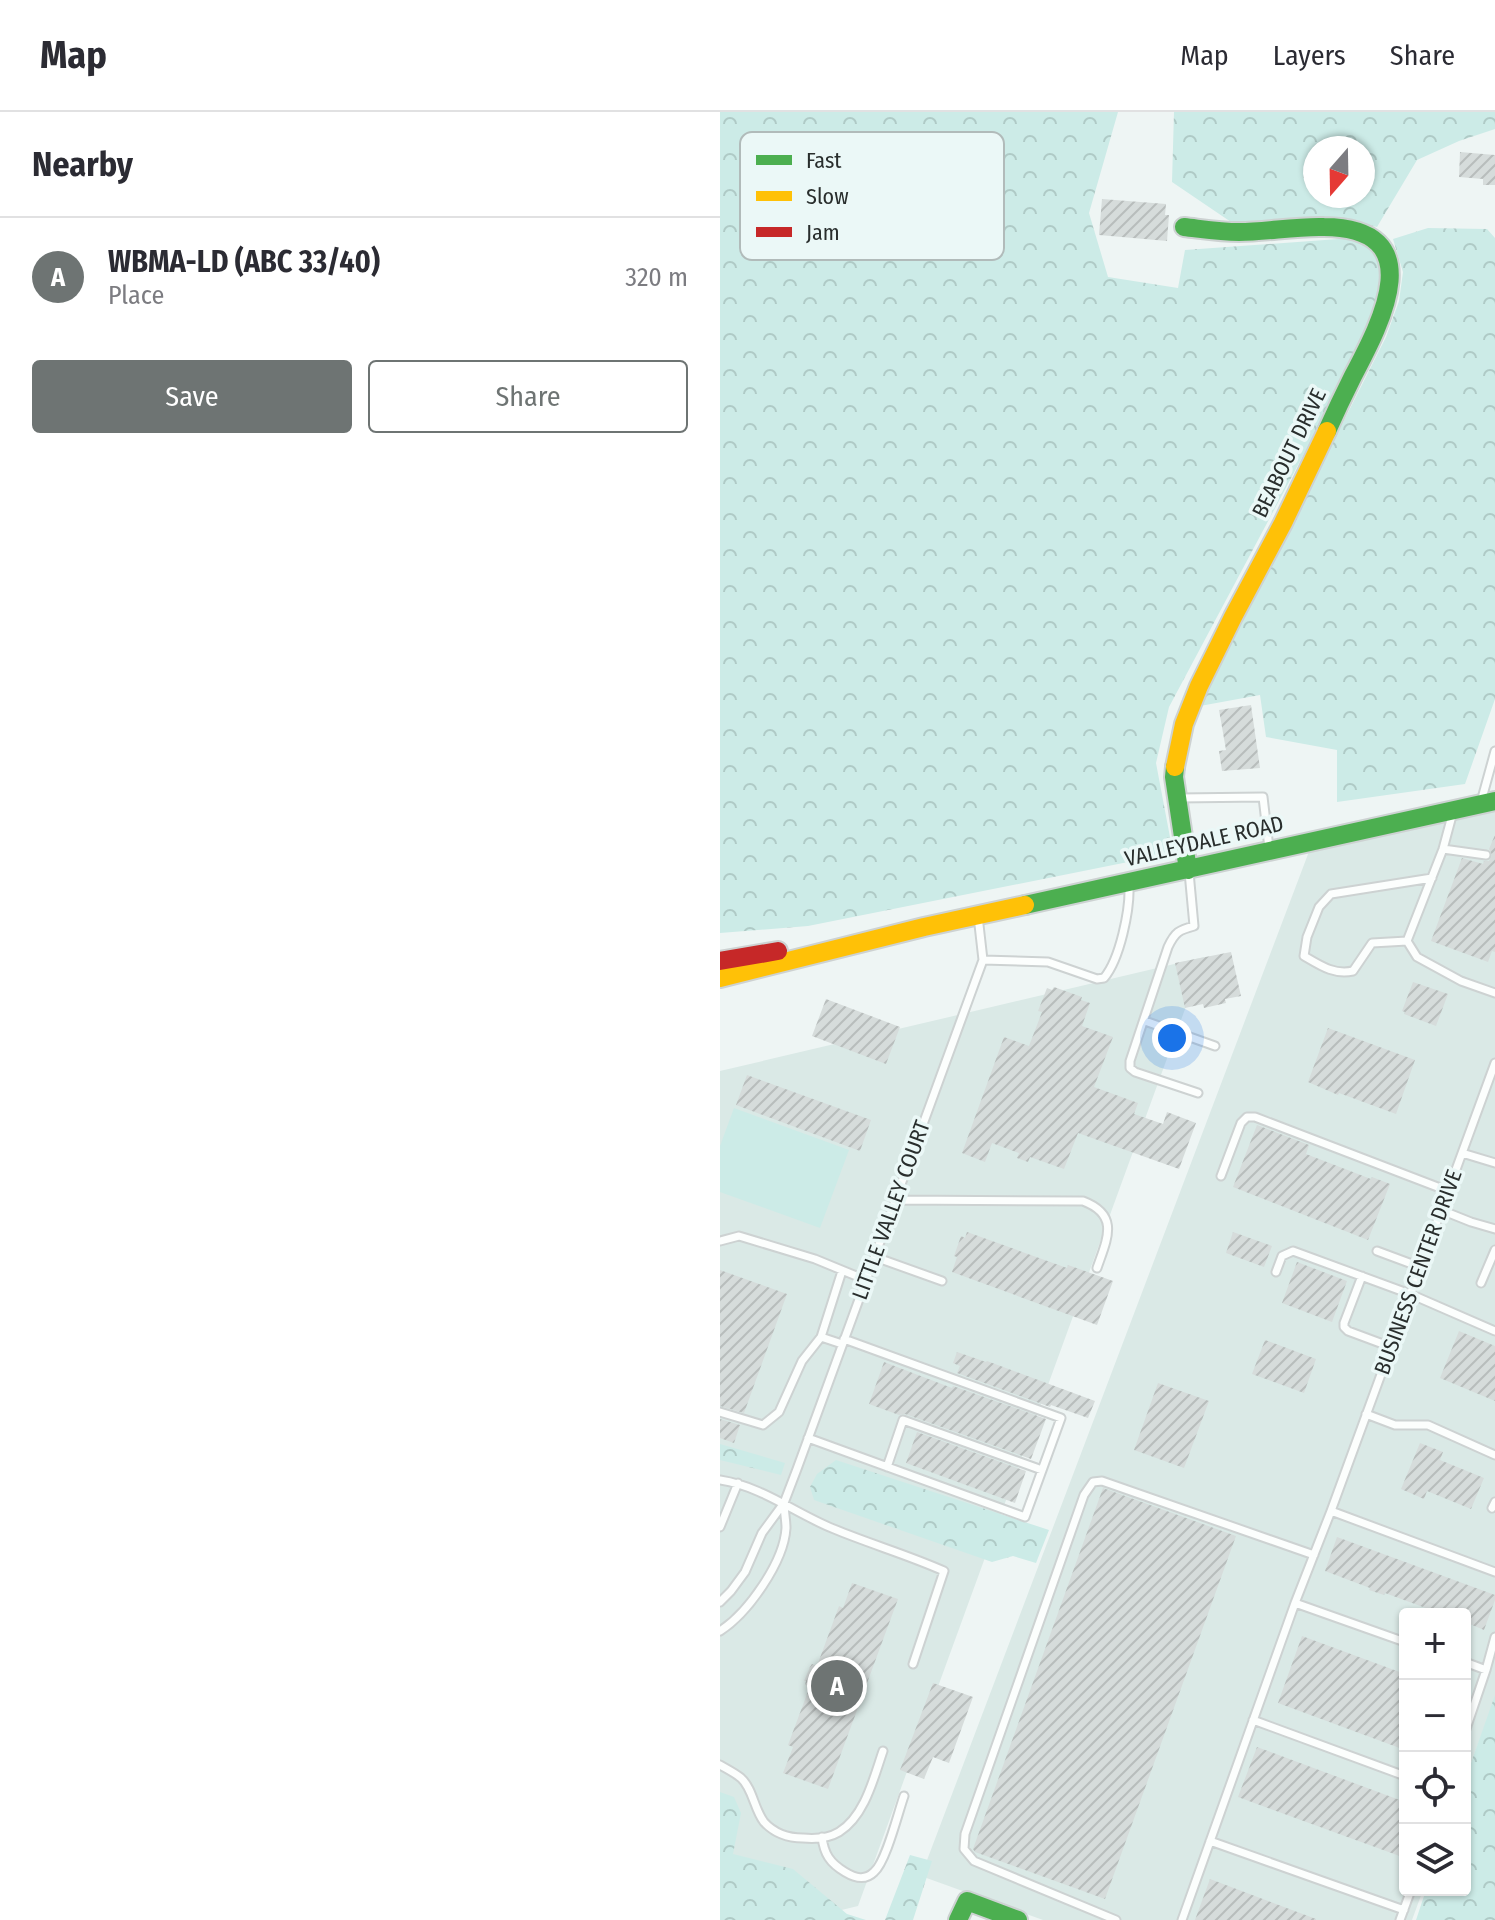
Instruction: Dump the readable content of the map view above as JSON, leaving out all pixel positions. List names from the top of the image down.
{
  "streets": {
    "main road": ["BEABOUT DRIVE", "VALLEYDALE ROAD"],
    "lane": ["LITTLE VALLEY COURT", "BUSINESS CENTER DRIVE"]
  },
  "crossings": [
    ["BEABOUT DRIVE", "VALLEYDALE ROAD"],
    ["VALLEYDALE ROAD", "LITTLE VALLEY COURT"]
  ],
  "legend": ["Fast", "Slow", "Jam"],
  "north": "bottom",
  "page": {
    "header": "Map",
    "nav": ["Map", "Layers", "Share"],
    "heading": "Nearby",
    "list": [
      {
        "mark": "A",
        "name": "WBMA-LD (ABC 33/40)",
        "note": "Place",
        "value": "320 m"
      }
    ],
    "buttons": ["Save", "Share"],
    "map_buttons": ["+", "−"],
    "pins": "A"
  }
}
